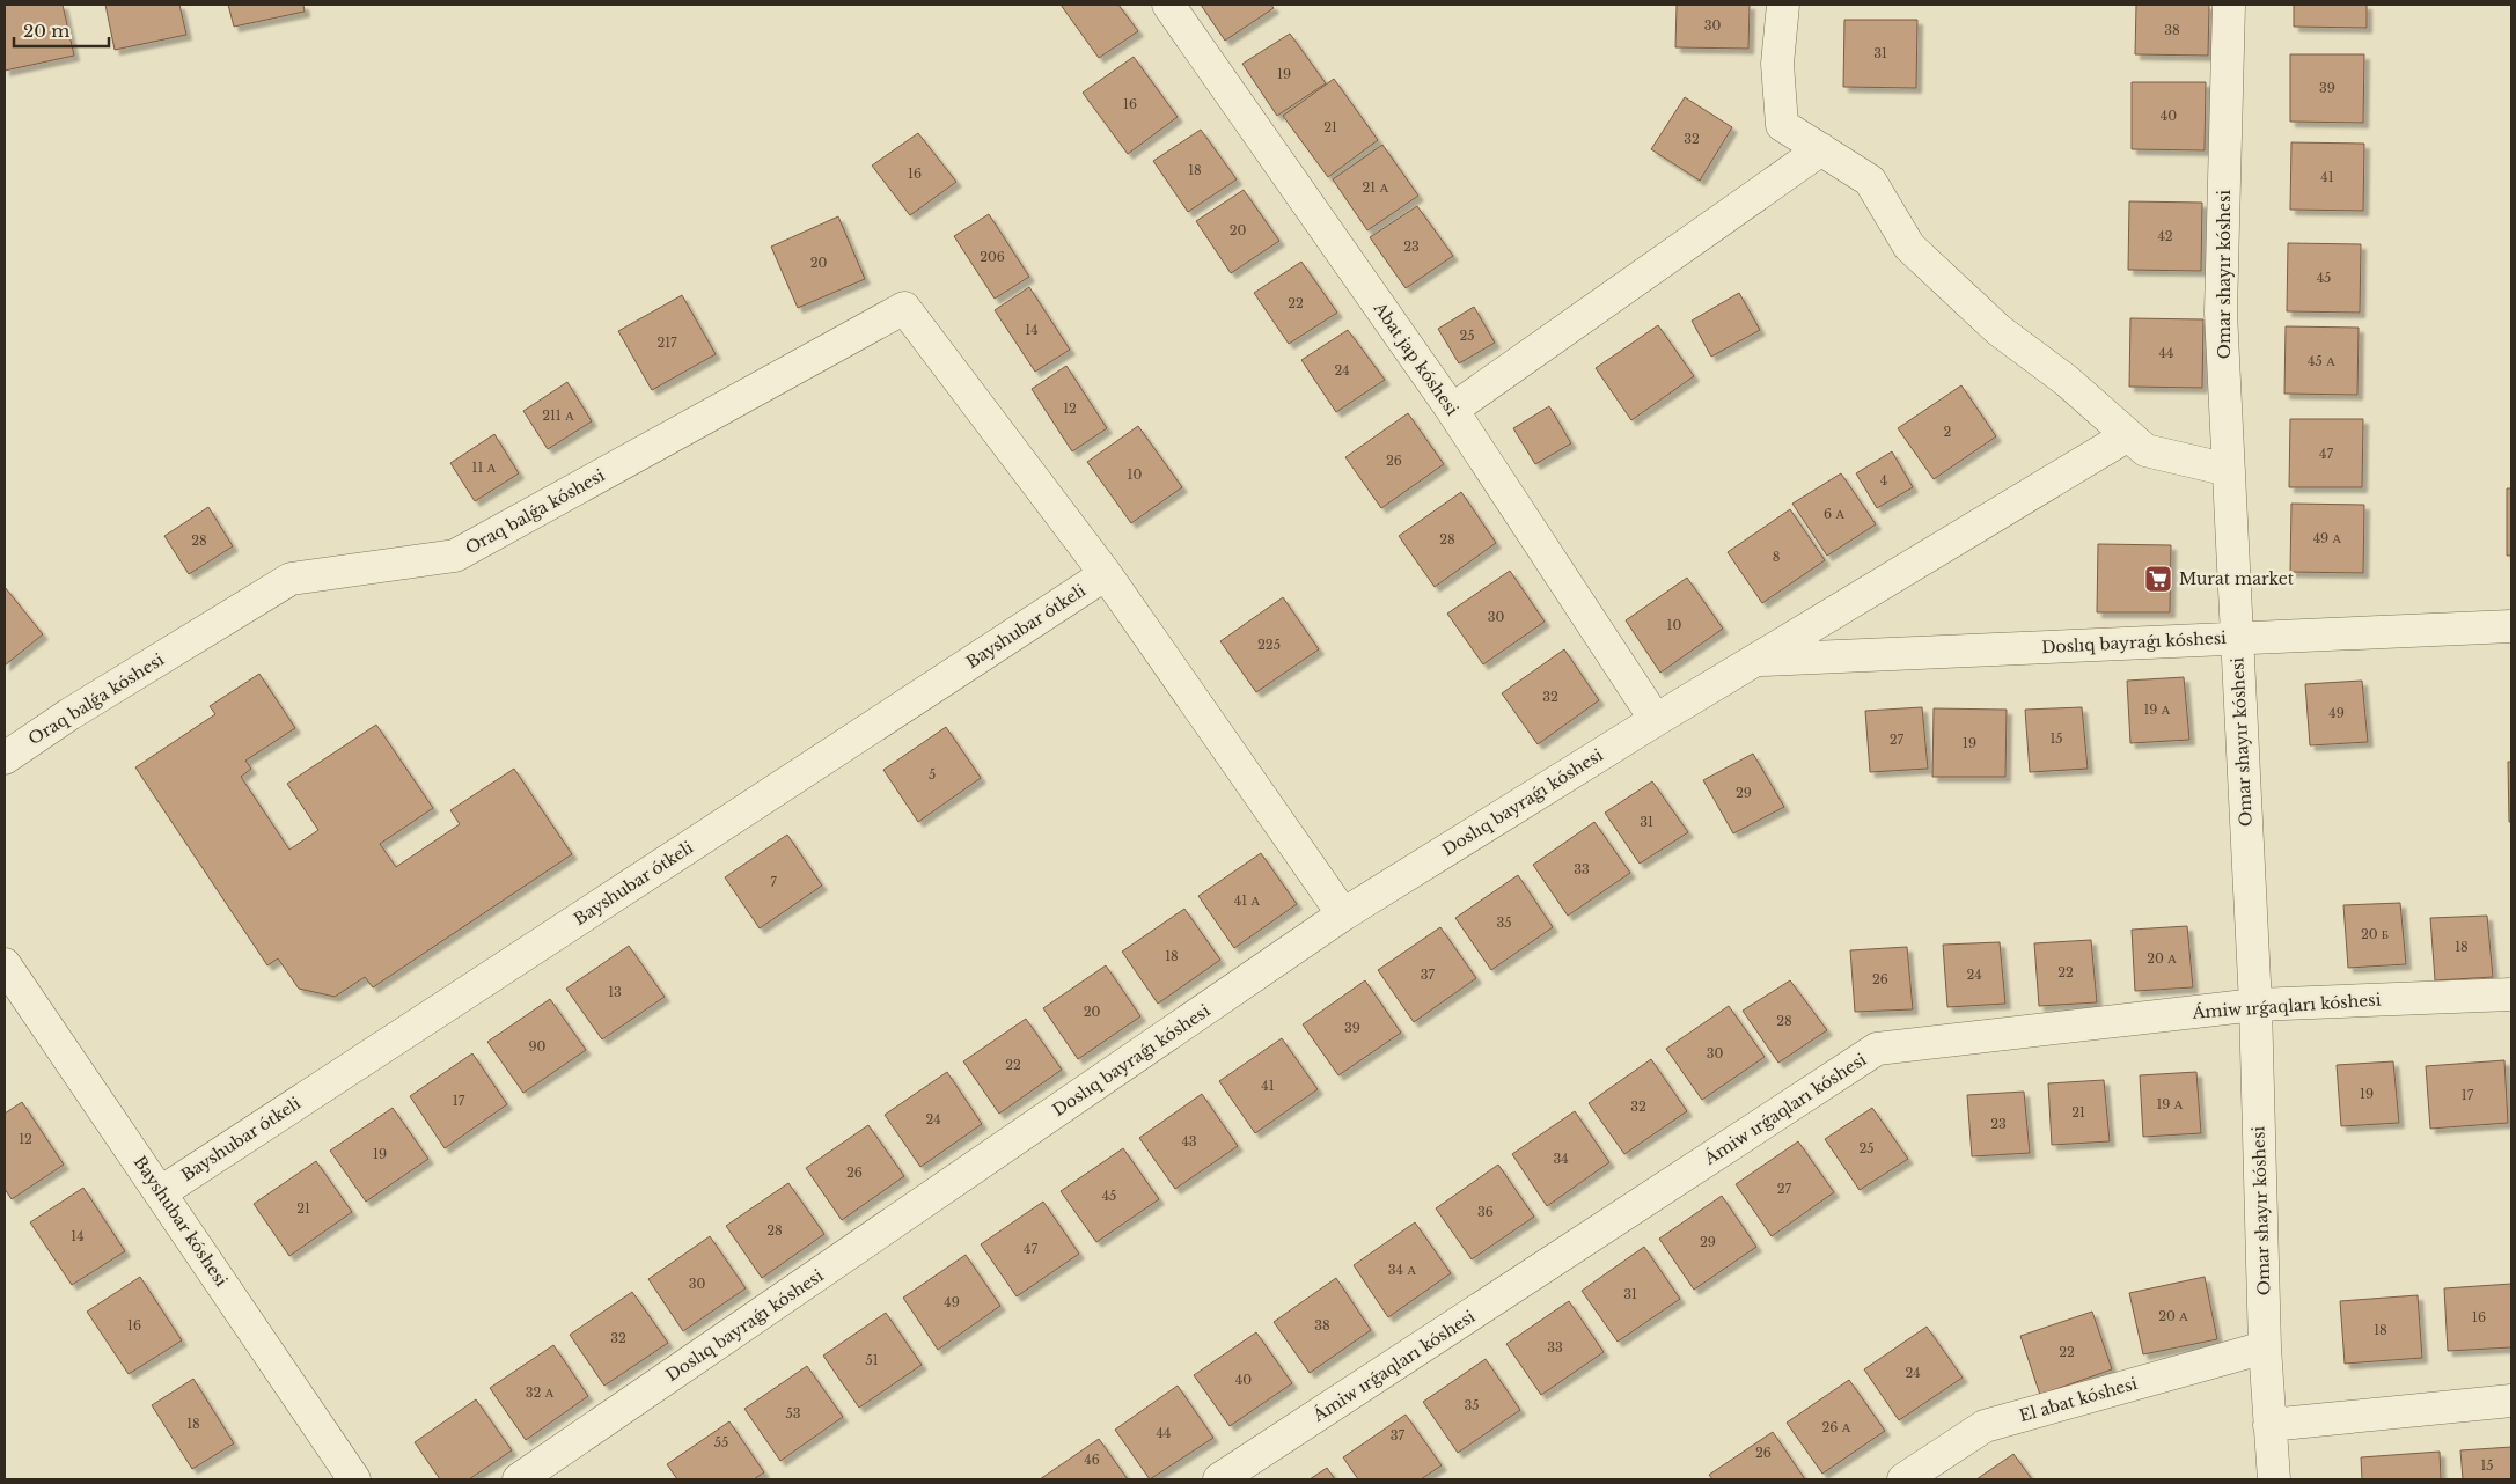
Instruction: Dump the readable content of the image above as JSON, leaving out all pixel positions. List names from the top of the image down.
{
  "streets": {
    "street": [
      "Omar shayır kóshesi",
      "Abat jap kóshesi",
      "Oraq balǵa kóshesi",
      "Bayshubar ótkeli",
      "Doslıq bayraǵı kóshesi",
      "Ámiw ırǵaqları kóshesi",
      "Bayshubar kóshesi",
      "El abat kóshesi"
    ]
  },
  "crossings": [
    ["Omar shayır kóshesi", "Doslıq bayraǵı kóshesi"],
    ["Omar shayır kóshesi", "Ámiw ırǵaqları kóshesi"],
    ["Omar shayır kóshesi", "El abat kóshesi"],
    ["Abat jap kóshesi", "Doslıq bayraǵı kóshesi"],
    ["Oraq balǵa kóshesi", "Bayshubar ótkeli"],
    ["Bayshubar ótkeli", "Bayshubar kóshesi"]
  ],
  "places": {
    "supermarket": ["Murat market"]
  },
  "house_numbers": [
    "30",
    "38",
    "31",
    "19",
    "39",
    "16",
    "40",
    "21",
    "32",
    "18",
    "16",
    "41",
    "21 А",
    "20",
    "42",
    "23",
    "206",
    "20",
    "45",
    "22",
    "14",
    "25",
    "217",
    "44",
    "45 А",
    "24",
    "12",
    "211 А",
    "2",
    "47",
    "26",
    "11 А",
    "10",
    "4",
    "6 А",
    "49 А",
    "28",
    "28",
    "8",
    "30",
    "10",
    "225",
    "32",
    "19 А",
    "49",
    "15",
    "27",
    "19",
    "5",
    "29",
    "31",
    "33",
    "7",
    "41 А",
    "35",
    "20 Б",
    "18",
    "18",
    "20 А",
    "22",
    "37",
    "24",
    "26",
    "13",
    "20",
    "28",
    "39",
    "90",
    "30",
    "22",
    "41",
    "19",
    "17",
    "17",
    "19 А",
    "32",
    "21",
    "24",
    "23",
    "12",
    "43",
    "25",
    "19",
    "34",
    "26",
    "27",
    "45",
    "21",
    "36",
    "28",
    "14",
    "29",
    "47",
    "34 А",
    "30",
    "31",
    "49",
    "20 А",
    "16",
    "16",
    "38",
    "18",
    "32",
    "33",
    "22",
    "51",
    "24",
    "40",
    "32 А",
    "35",
    "53",
    "18",
    "26 А",
    "44",
    "37",
    "55",
    "26",
    "46",
    "15"
  ],
  "scale_bar": "20 m"
}
